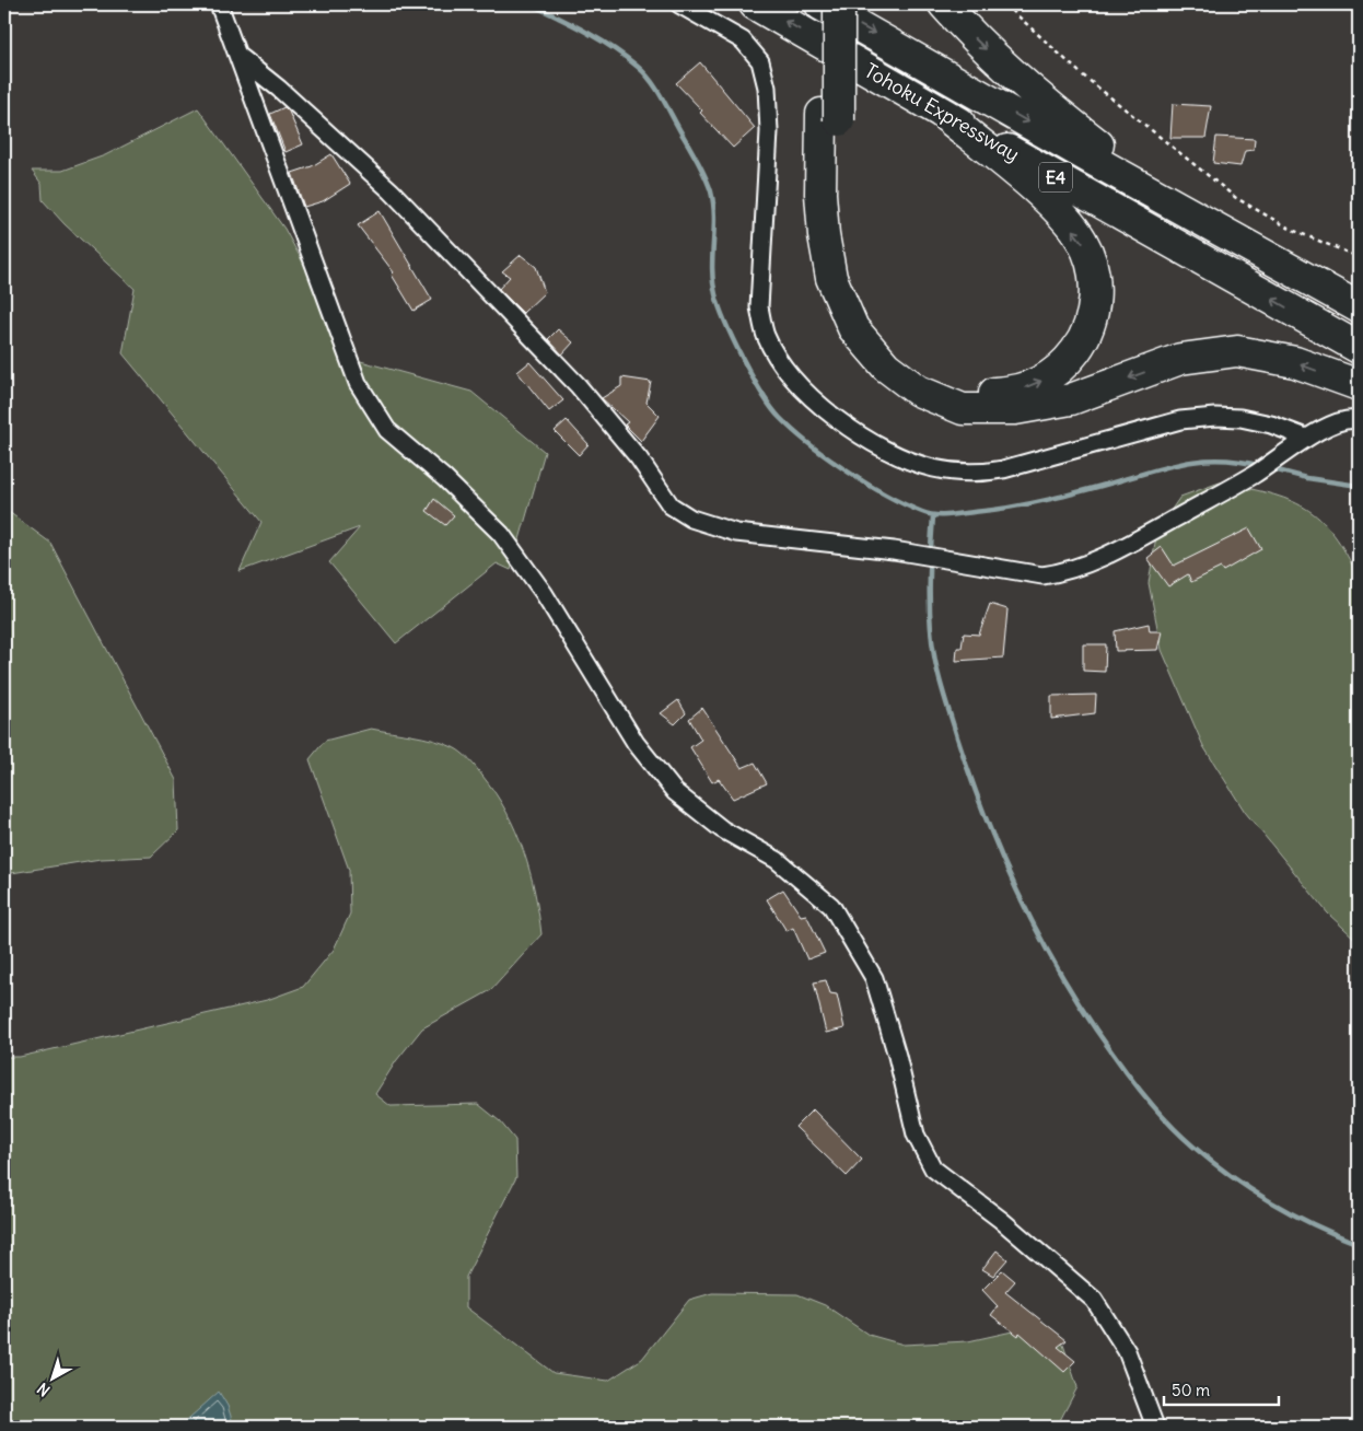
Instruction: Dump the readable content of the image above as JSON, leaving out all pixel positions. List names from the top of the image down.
{
  "streets": {
    "highway": ["Tohoku Expressway", "E4"]
  },
  "scale_bar": "50 m",
  "north": "bottom left"
}
